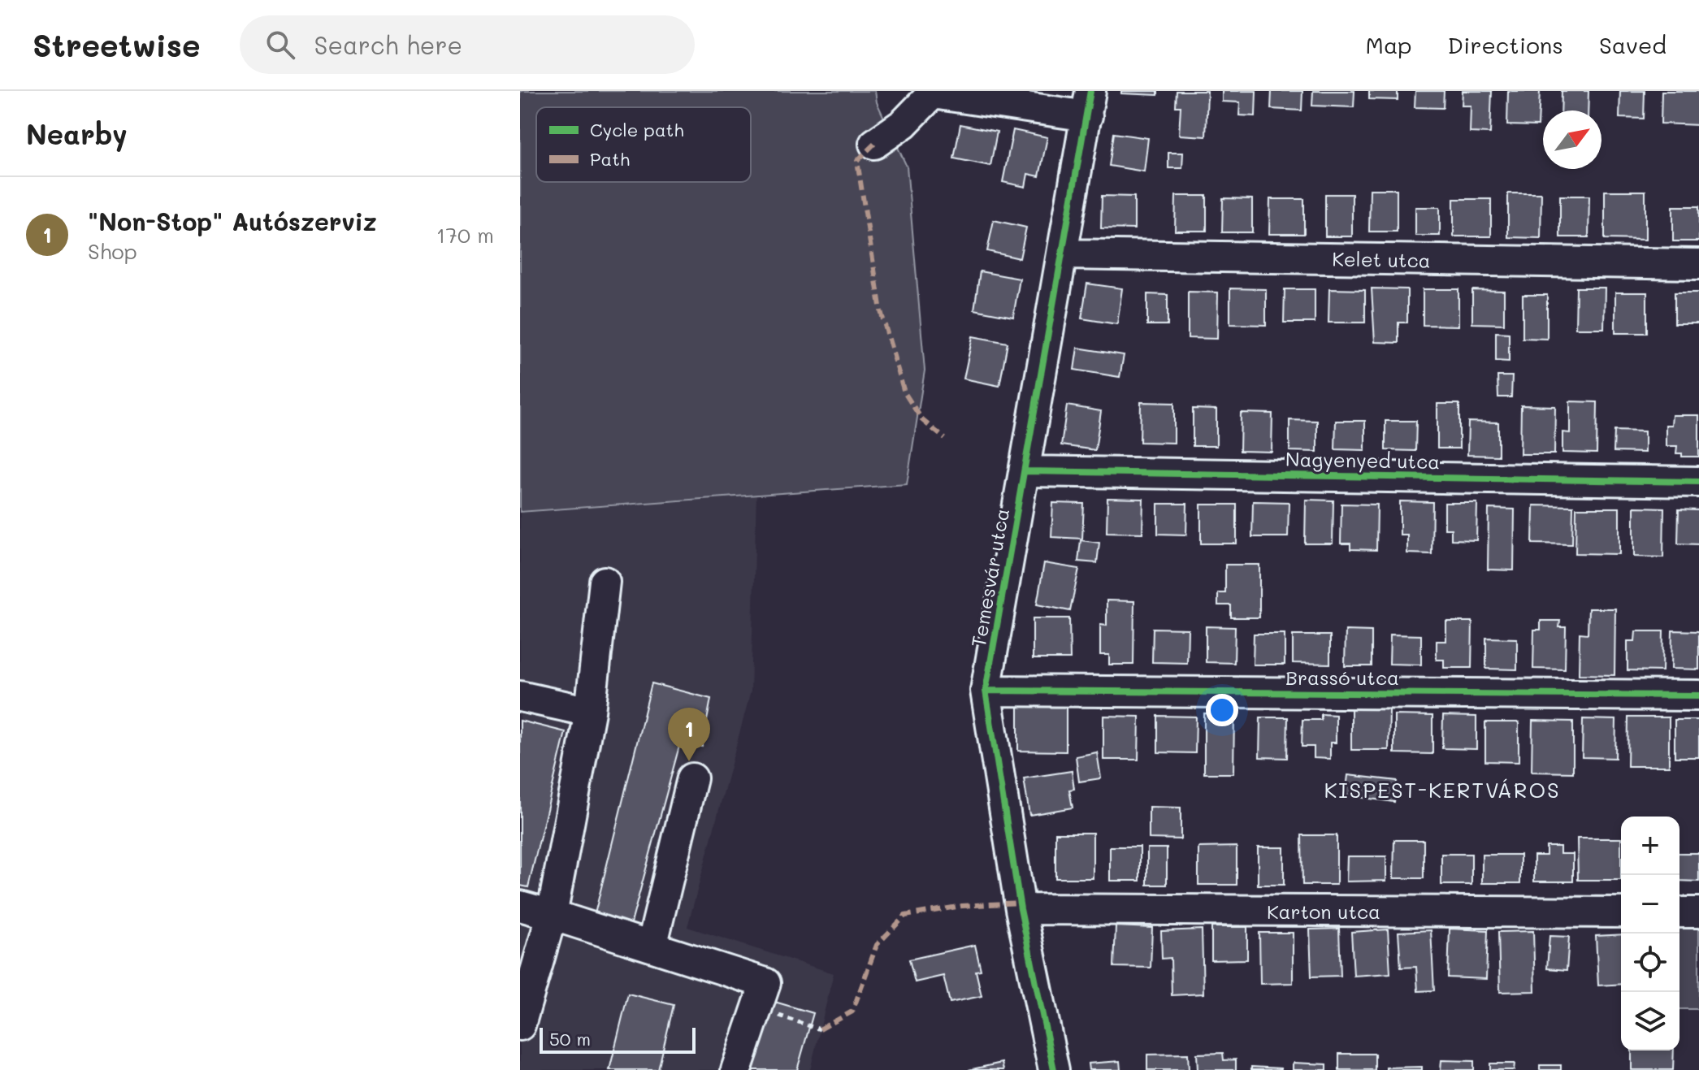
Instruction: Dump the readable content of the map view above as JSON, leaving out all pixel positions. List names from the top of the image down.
{
  "streets": {
    "street": [
      "Kelet utca",
      "Nagyenyed utca",
      "Temesvár utca",
      "Brassó utca",
      "Karton utca"
    ]
  },
  "crossings": [
    ["Kelet utca", "Temesvár utca"],
    ["Nagyenyed utca", "Temesvár utca"],
    ["Temesvár utca", "Brassó utca"],
    ["Temesvár utca", "Karton utca"]
  ],
  "districts": ["KISPEST-KERTVÁROS"],
  "legend": ["Cycle path", "Path"],
  "scale_bar": "50 m",
  "north": "top right",
  "page": {
    "header": "Streetwise",
    "search": "Search here",
    "nav": ["Map", "Directions", "Saved"],
    "heading": "Nearby",
    "list": [
      {
        "mark": "1",
        "name": "\"Non-Stop\" Autószerviz",
        "note": "Shop",
        "value": "170 m"
      }
    ],
    "pins": "1",
    "map_buttons": ["+", "−"],
    "scale": "50 m"
  }
}
